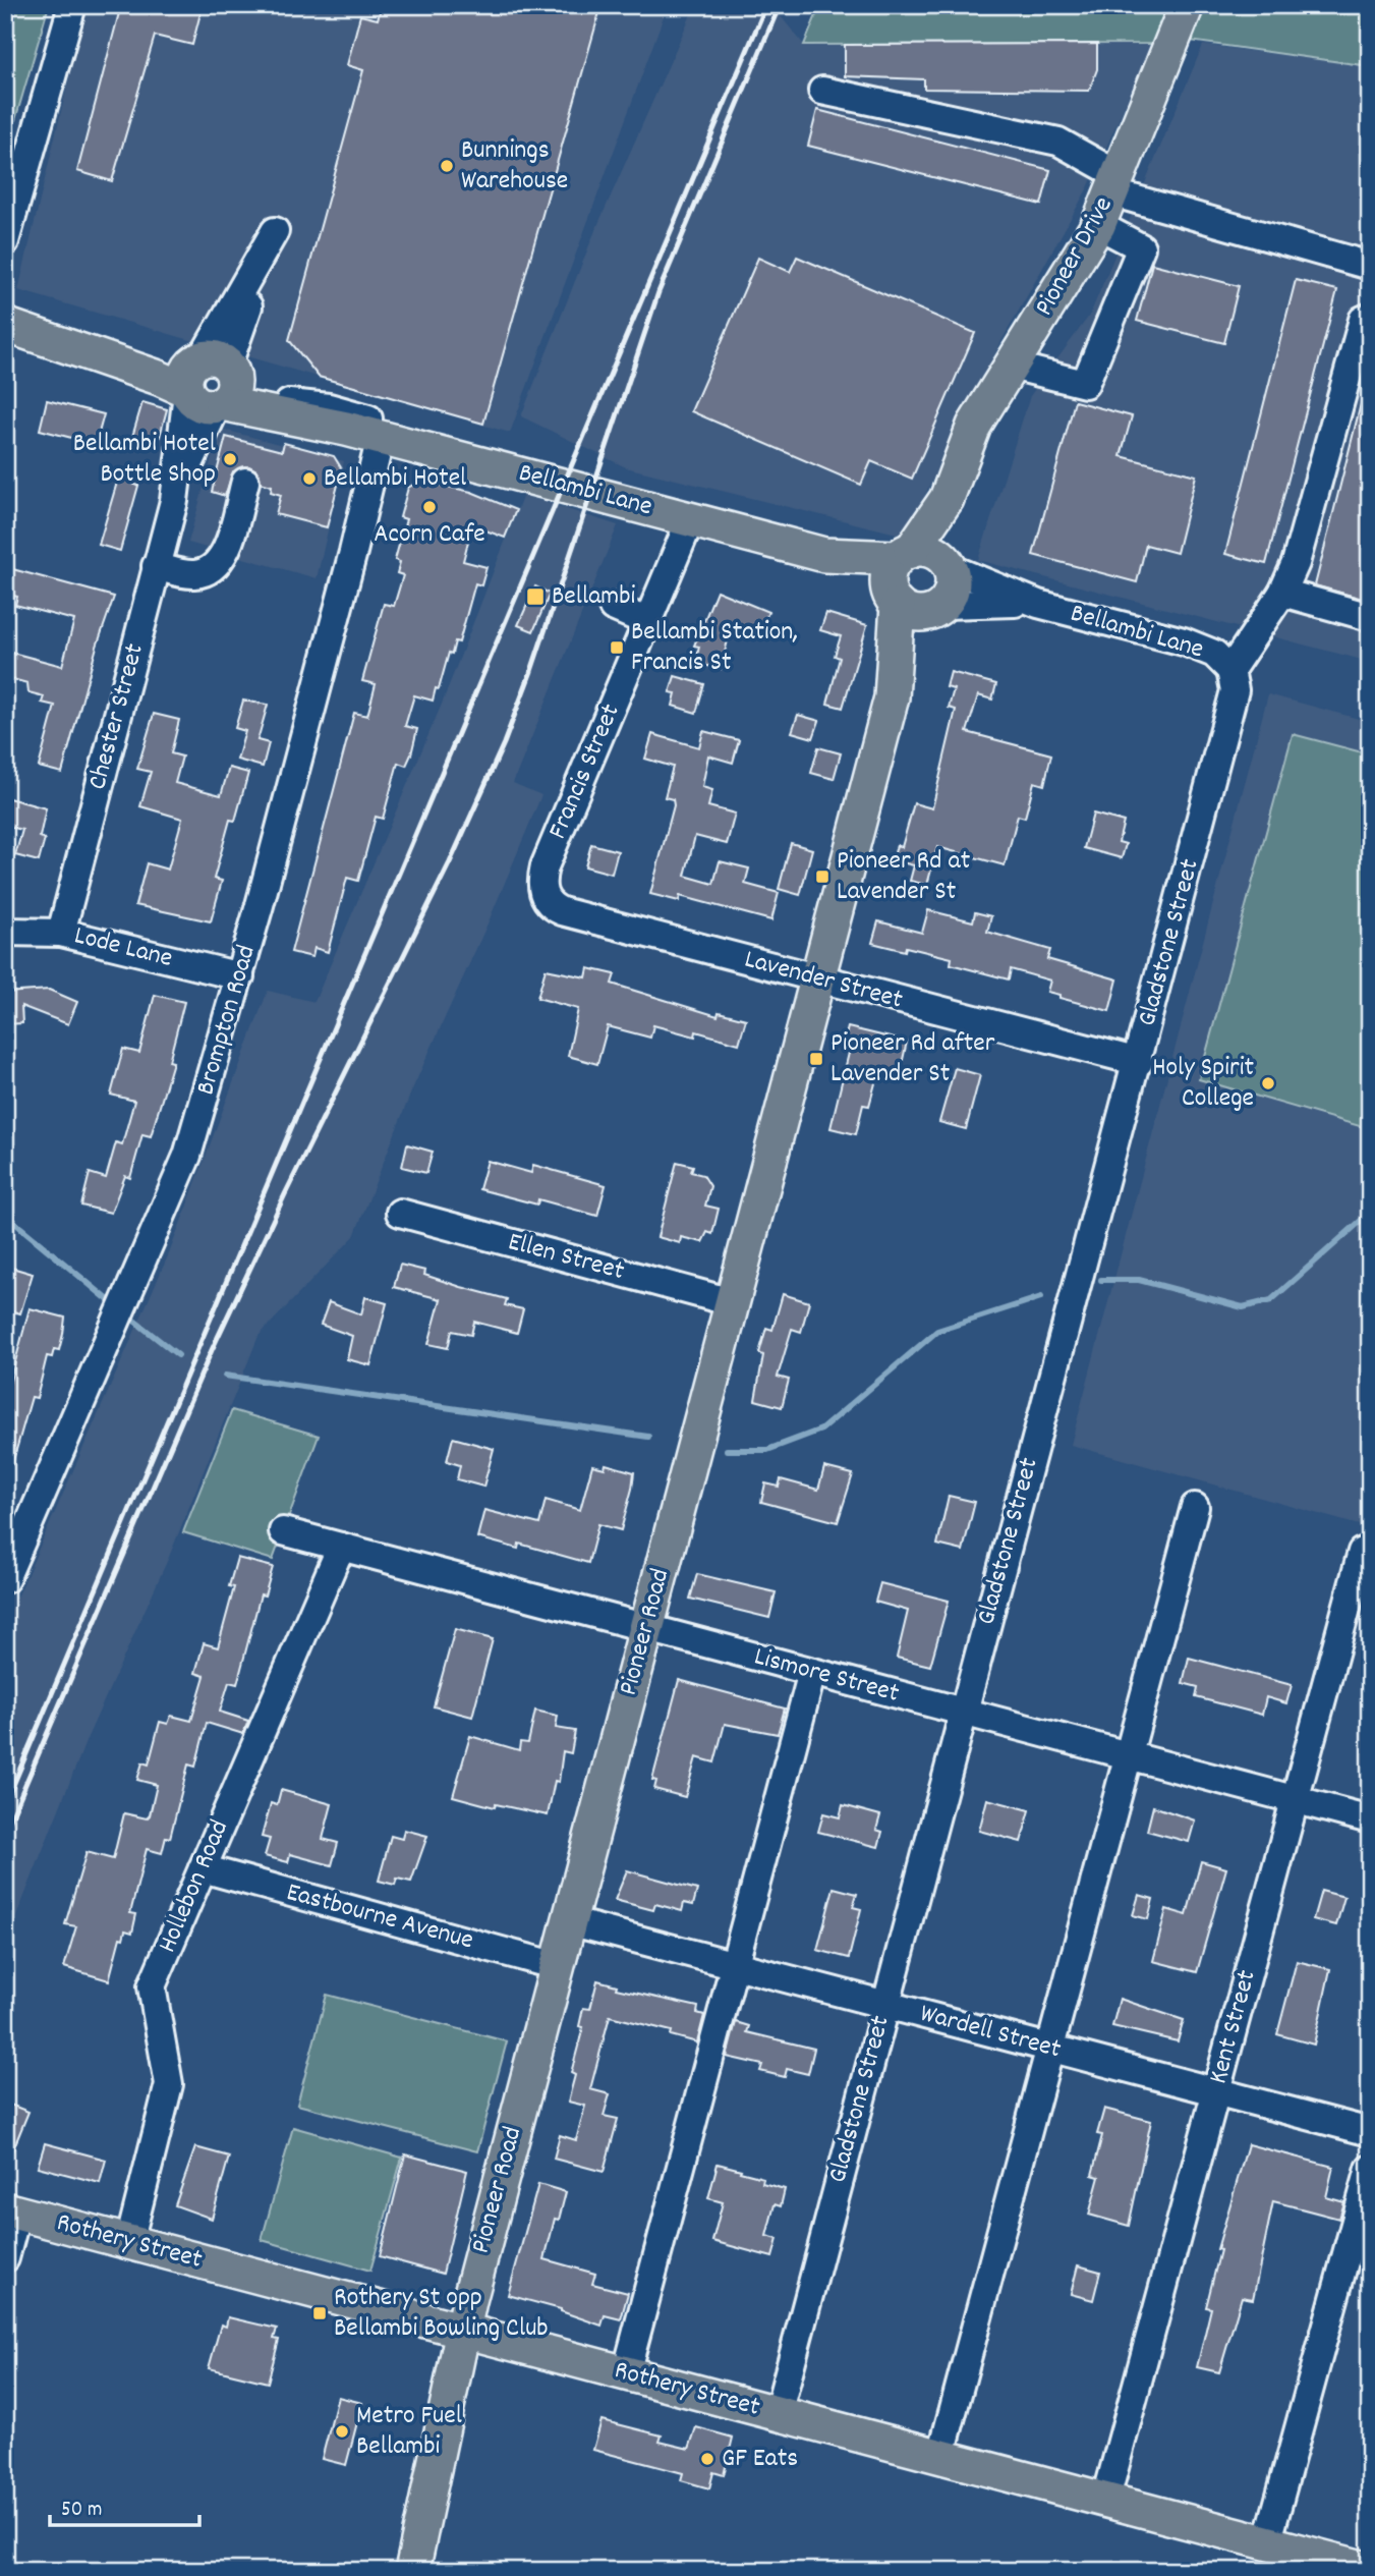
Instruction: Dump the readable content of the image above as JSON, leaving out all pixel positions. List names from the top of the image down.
{
  "streets": {
    "main road": [
      "Pioneer Drive",
      "Bellambi Lane",
      "Pioneer Road",
      "Rothery Street"
    ],
    "street": [
      "Chester Street",
      "Francis Street",
      "Gladstone Street",
      "Lode Lane",
      "Lavender Street",
      "Brompton Road",
      "Ellen Street",
      "Lismore Street",
      "Hollebon Road",
      "Eastbourne Avenue",
      "Kent Street",
      "Wardell Street"
    ]
  },
  "crossings": [
    ["Pioneer Drive", "Bellambi Lane"],
    ["Pioneer Drive", "Pioneer Road"],
    ["Bellambi Lane", "Francis Street"],
    ["Bellambi Lane", "Gladstone Street"],
    ["Bellambi Lane", "Brompton Road"],
    ["Bellambi Lane", "Pioneer Road"],
    ["Chester Street", "Lode Lane"],
    ["Francis Street", "Lavender Street"],
    ["Gladstone Street", "Lavender Street"],
    ["Gladstone Street", "Lismore Street"],
    ["Gladstone Street", "Wardell Street"],
    ["Gladstone Street", "Rothery Street"],
    ["Lode Lane", "Brompton Road"],
    ["Lavender Street", "Pioneer Road"],
    ["Ellen Street", "Pioneer Road"],
    ["Pioneer Road", "Lismore Street"],
    ["Pioneer Road", "Eastbourne Avenue"],
    ["Pioneer Road", "Wardell Street"],
    ["Pioneer Road", "Rothery Street"],
    ["Lismore Street", "Hollebon Road"],
    ["Lismore Street", "Kent Street"],
    ["Hollebon Road", "Eastbourne Avenue"],
    ["Hollebon Road", "Rothery Street"],
    ["Kent Street", "Wardell Street"],
    ["Kent Street", "Rothery Street"]
  ],
  "places": {
    "other": [
      "Bunnings Warehouse",
      "Bellambi Hotel Bottle Shop",
      "Bellambi Hotel",
      "Acorn Cafe",
      "Holy Spirit College",
      "Metro Fuel Bellambi",
      "GF Eats"
    ],
    "transit": [
      "Bellambi",
      "Bellambi Station, Francis St",
      "Pioneer Rd at Lavender St",
      "Pioneer Rd after Lavender St",
      "Rothery St opp Bellambi Bowling Club"
    ]
  },
  "scale_bar": "50 m"
}
